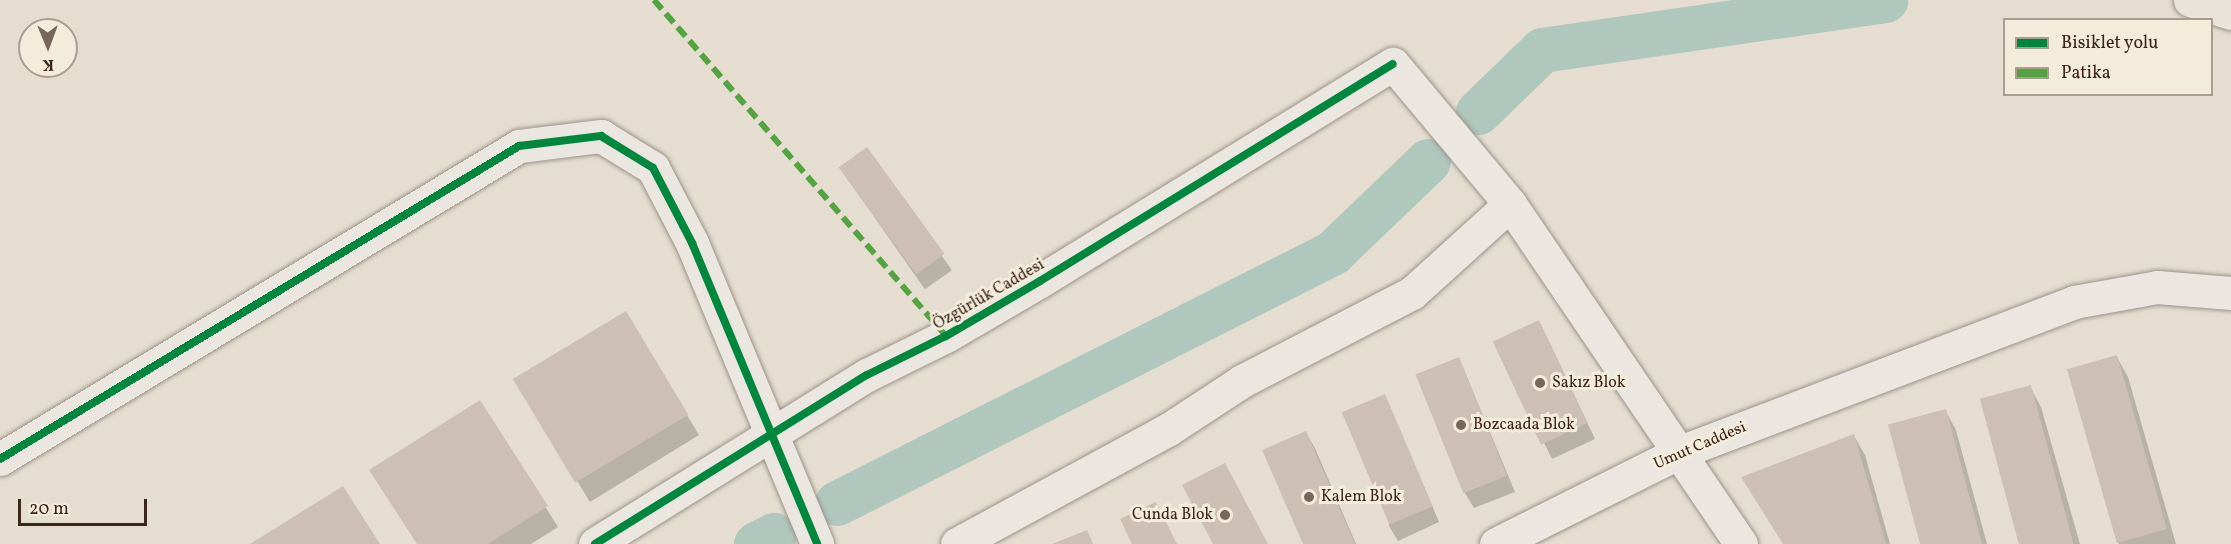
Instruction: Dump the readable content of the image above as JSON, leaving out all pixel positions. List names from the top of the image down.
{
  "streets": {
    "street": ["Özgürlük Caddesi", "Umut Caddesi"]
  },
  "places": [
    "Sakız Blok",
    "Bozcaada Blok",
    "Kalem Blok",
    "Cunda Blok"
  ],
  "legend": ["Bisiklet yolu", "Patika"],
  "scale_bar": "20 m",
  "north": "bottom"
}
